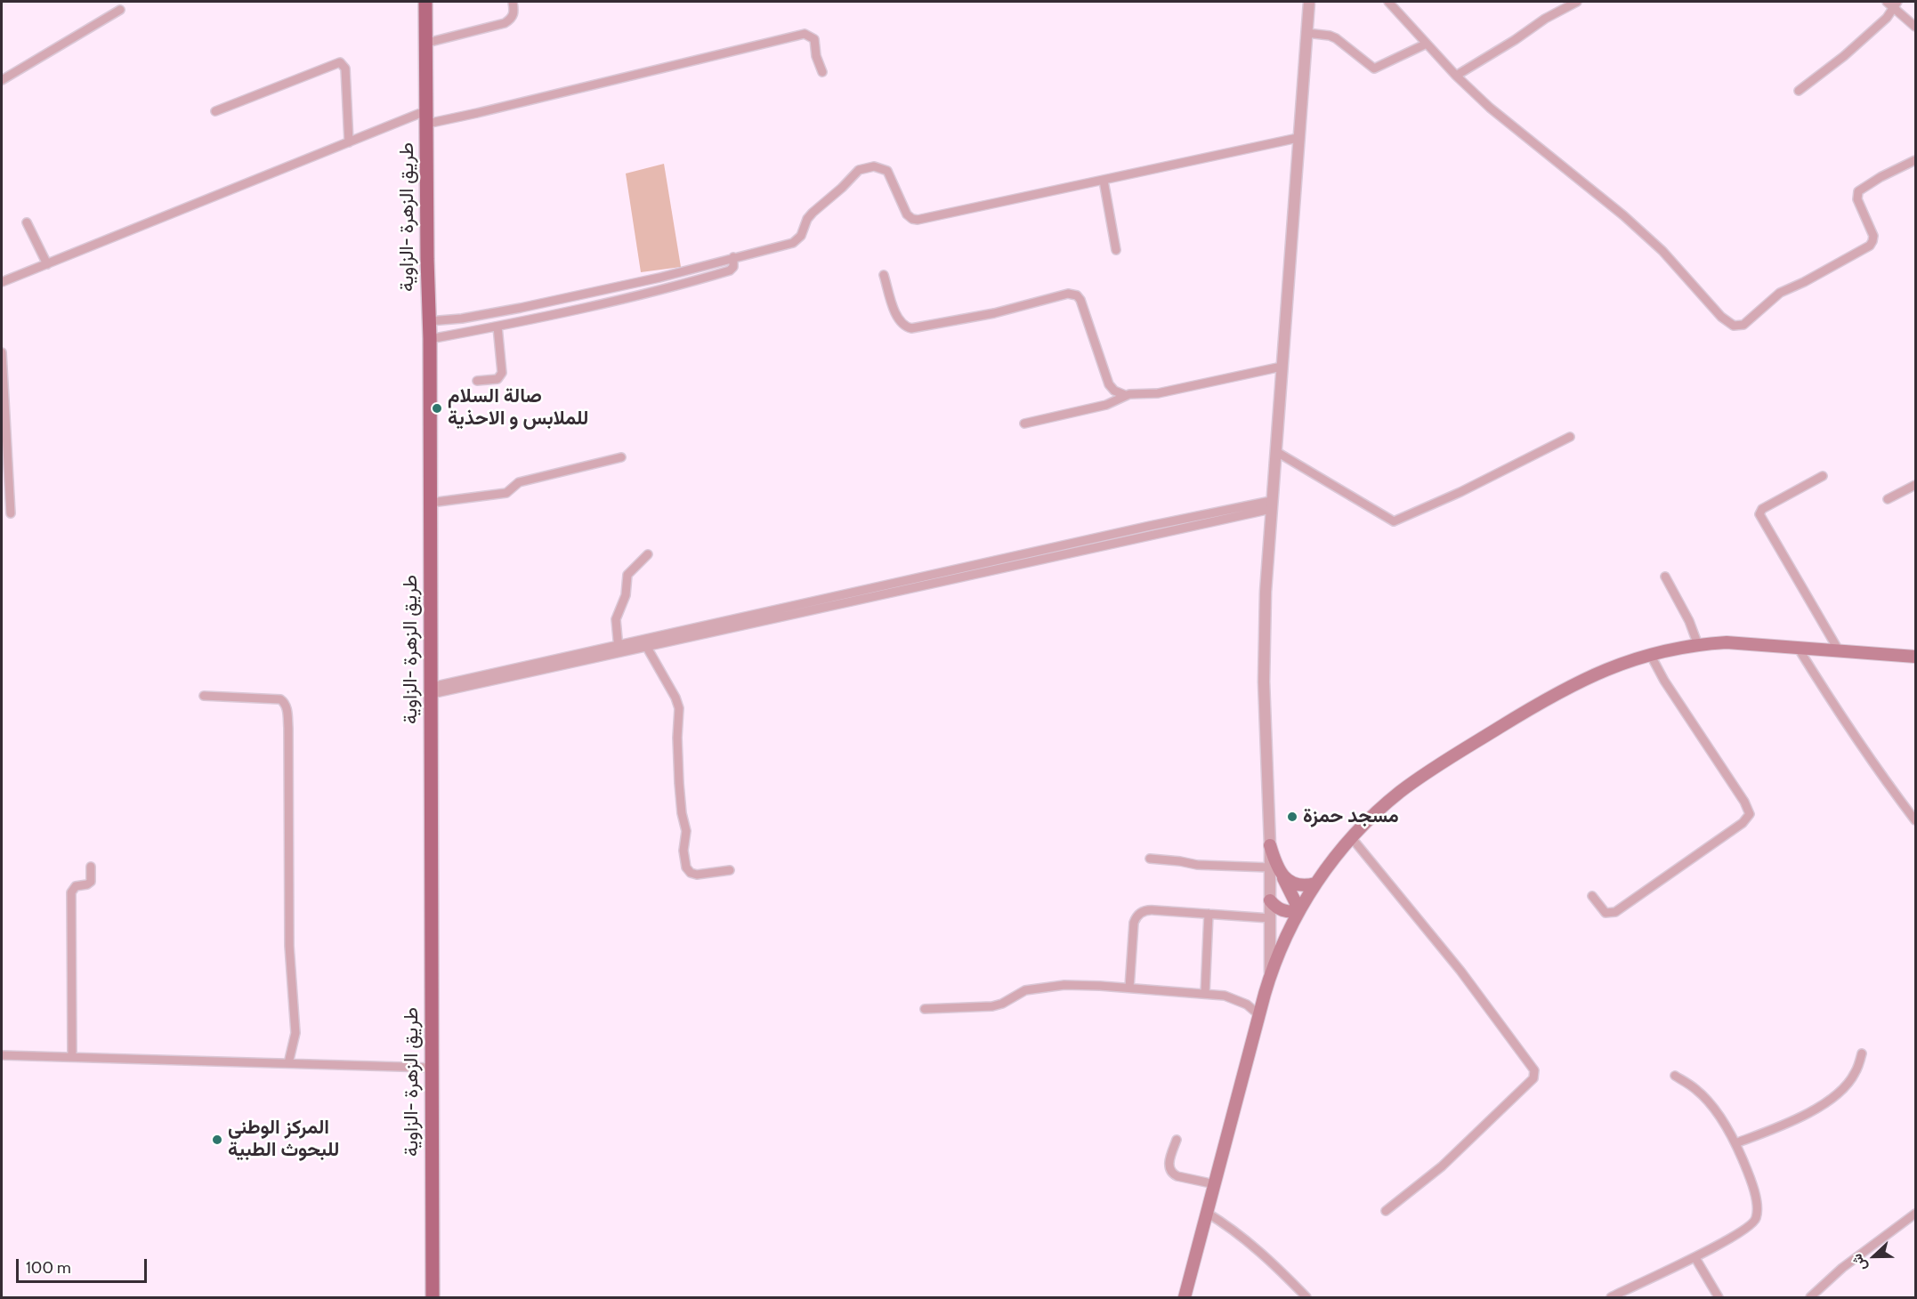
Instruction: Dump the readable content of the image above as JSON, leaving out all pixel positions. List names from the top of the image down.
{
  "streets": {
    "main road": ["طريق الزهرة -الزاوية"]
  },
  "places": ["صالة السلام للملابس و الاحذية", "مسجد حمزة", "المركز الوطني للبحوث الطبية"],
  "scale_bar": "100 m",
  "north": "left"
}
